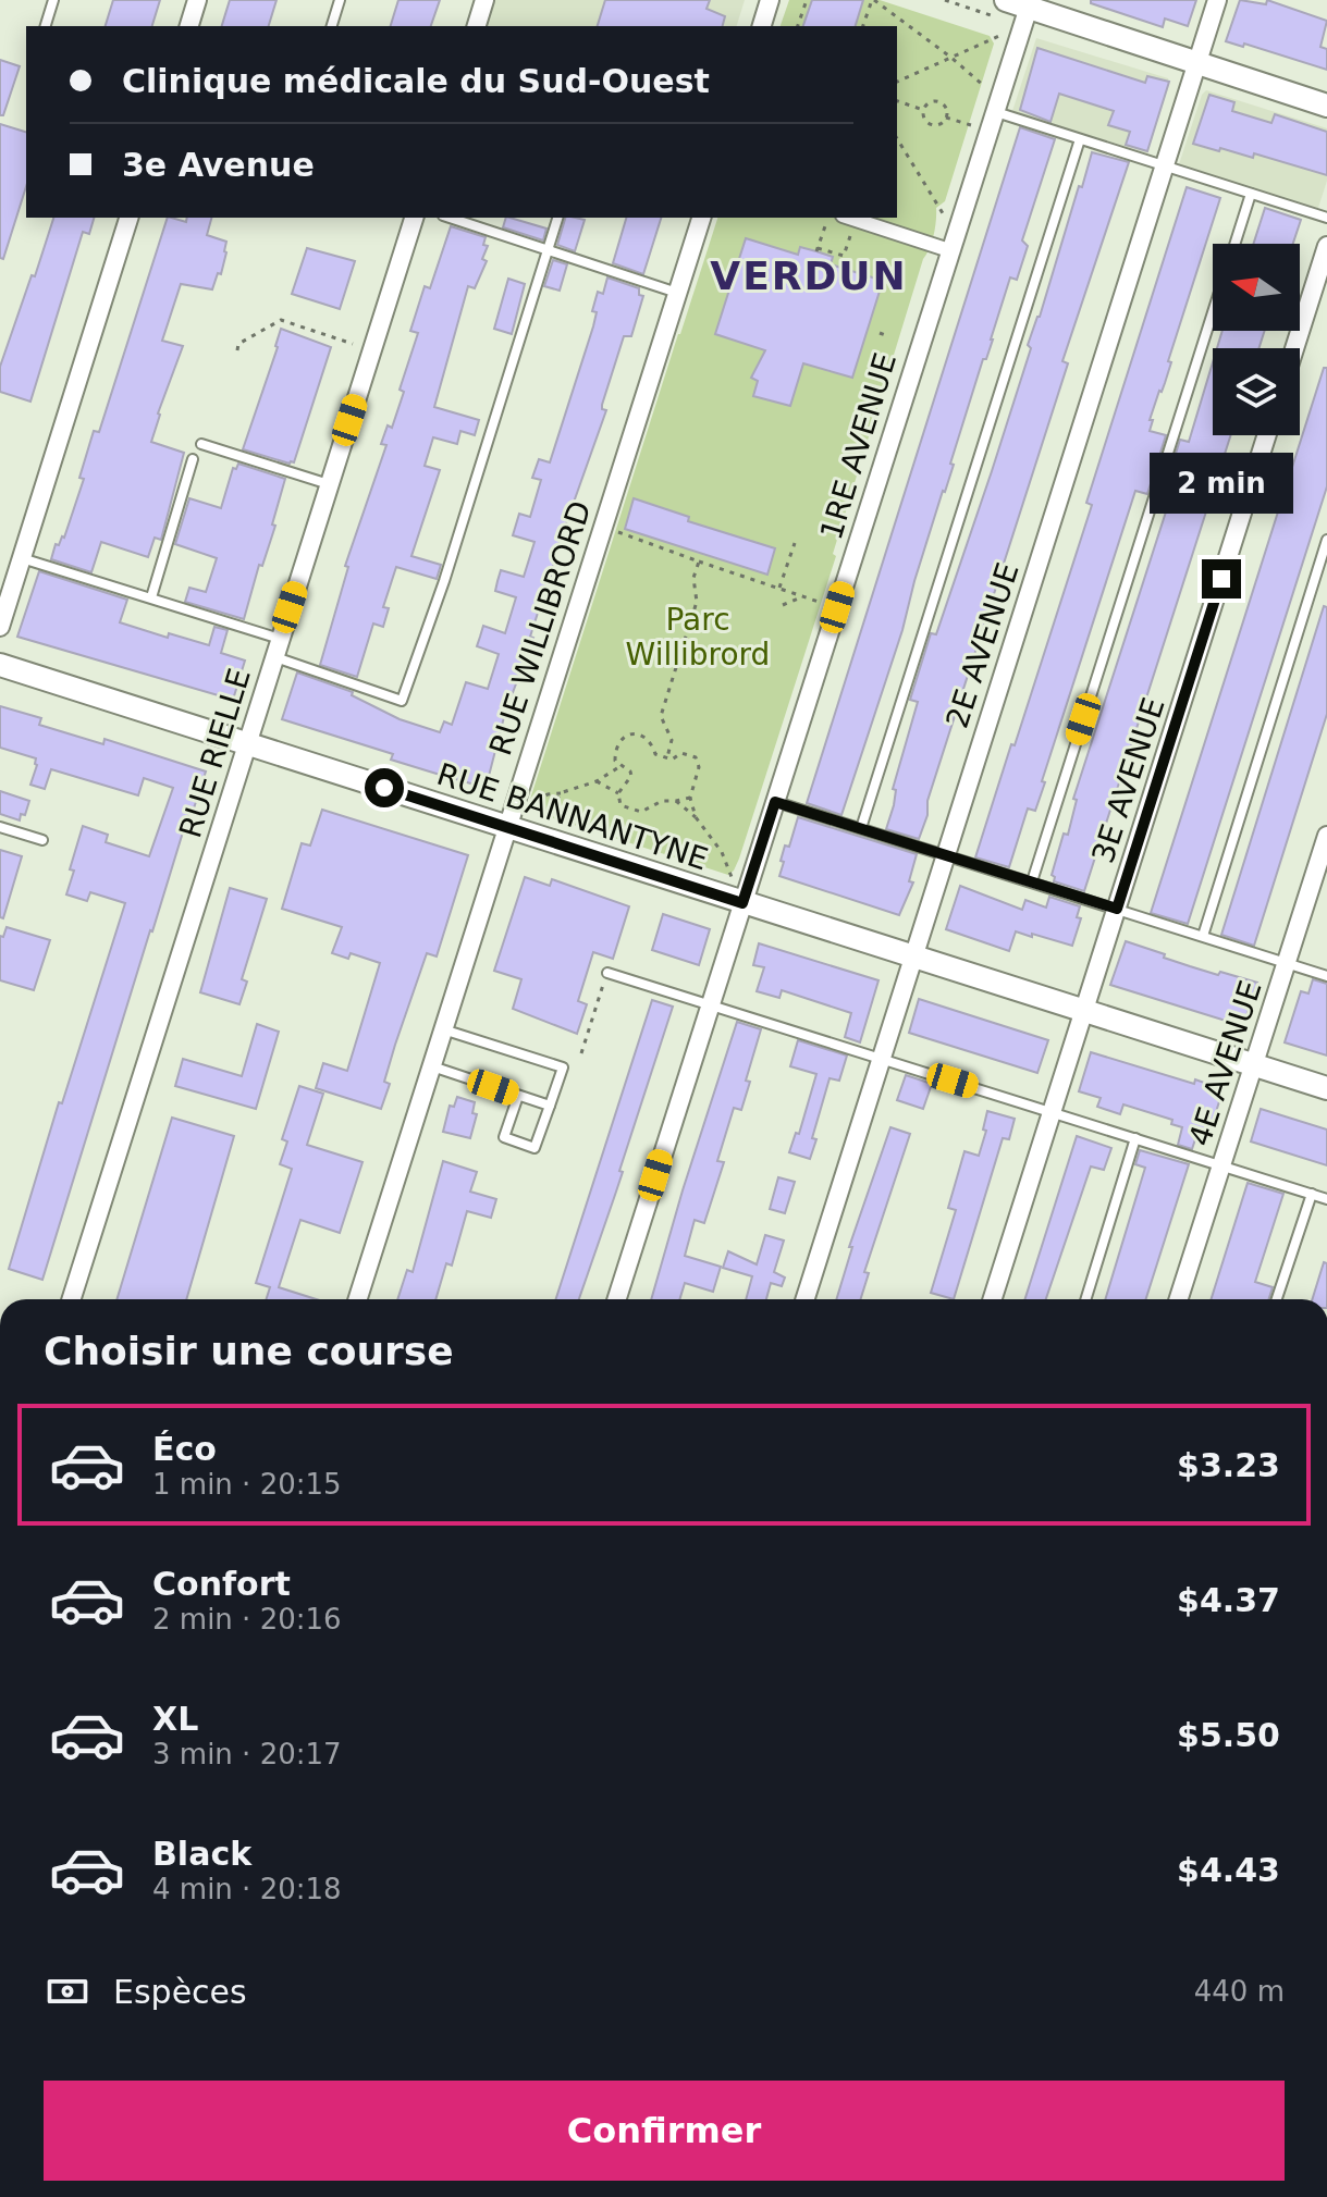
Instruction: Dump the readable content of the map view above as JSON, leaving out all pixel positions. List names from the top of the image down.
{
  "streets": {
    "street": [
      "1RE AVENUE",
      "RUE WILLIBRORD",
      "2E AVENUE",
      "RUE RIELLE",
      "3E AVENUE",
      "RUE BANNANTYNE",
      "4E AVENUE"
    ]
  },
  "crossings": [
    ["1RE AVENUE", "RUE BANNANTYNE"],
    ["RUE WILLIBRORD", "RUE BANNANTYNE"],
    ["2E AVENUE", "RUE BANNANTYNE"],
    ["RUE RIELLE", "RUE BANNANTYNE"],
    ["3E AVENUE", "RUE BANNANTYNE"],
    ["RUE BANNANTYNE", "4E AVENUE"]
  ],
  "districts": ["VERDUN"],
  "parks": ["Parc Willibrord"],
  "north": "left",
  "page": {
    "banner": ["Clinique médicale du Sud-Ouest", "3e Avenue"],
    "bubble": "2 min",
    "heading": "Choisir une course",
    "list": [
      {
        "name": "Éco",
        "note": "1 min · 20:15",
        "value": "$3.23"
      },
      {
        "name": "Confort",
        "note": "2 min · 20:16",
        "value": "$4.37"
      },
      {
        "name": "XL",
        "note": "3 min · 20:17",
        "value": "$5.50"
      },
      {
        "name": "Black",
        "note": "4 min · 20:18",
        "value": "$4.43"
      }
    ],
    "pay": ["Espèces", "440 m"],
    "buttons": "Confirmer"
  }
}
